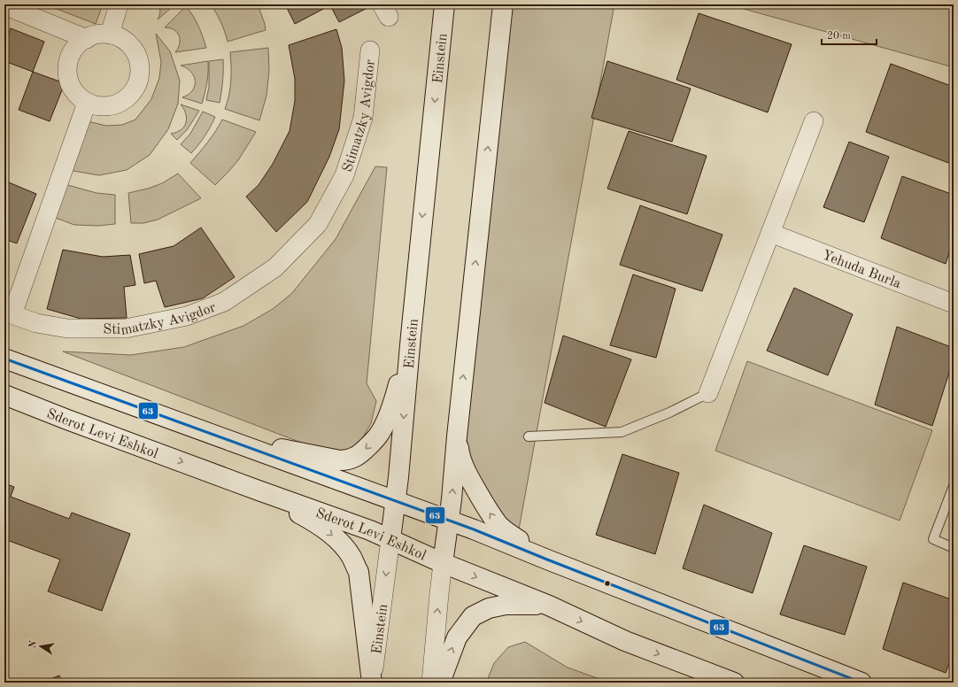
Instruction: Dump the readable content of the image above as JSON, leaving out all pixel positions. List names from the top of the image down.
{
  "streets": {
    "street": [
      "Einstein",
      "Stimatzky Avigdor",
      "Yehuda Burla",
      "Sderot Levi Eshkol"
    ]
  },
  "crossings": [
    ["Einstein", "Sderot Levi Eshkol"]
  ],
  "lines": ["transit line 63"],
  "scale_bar": "20 m",
  "north": "left"
}
